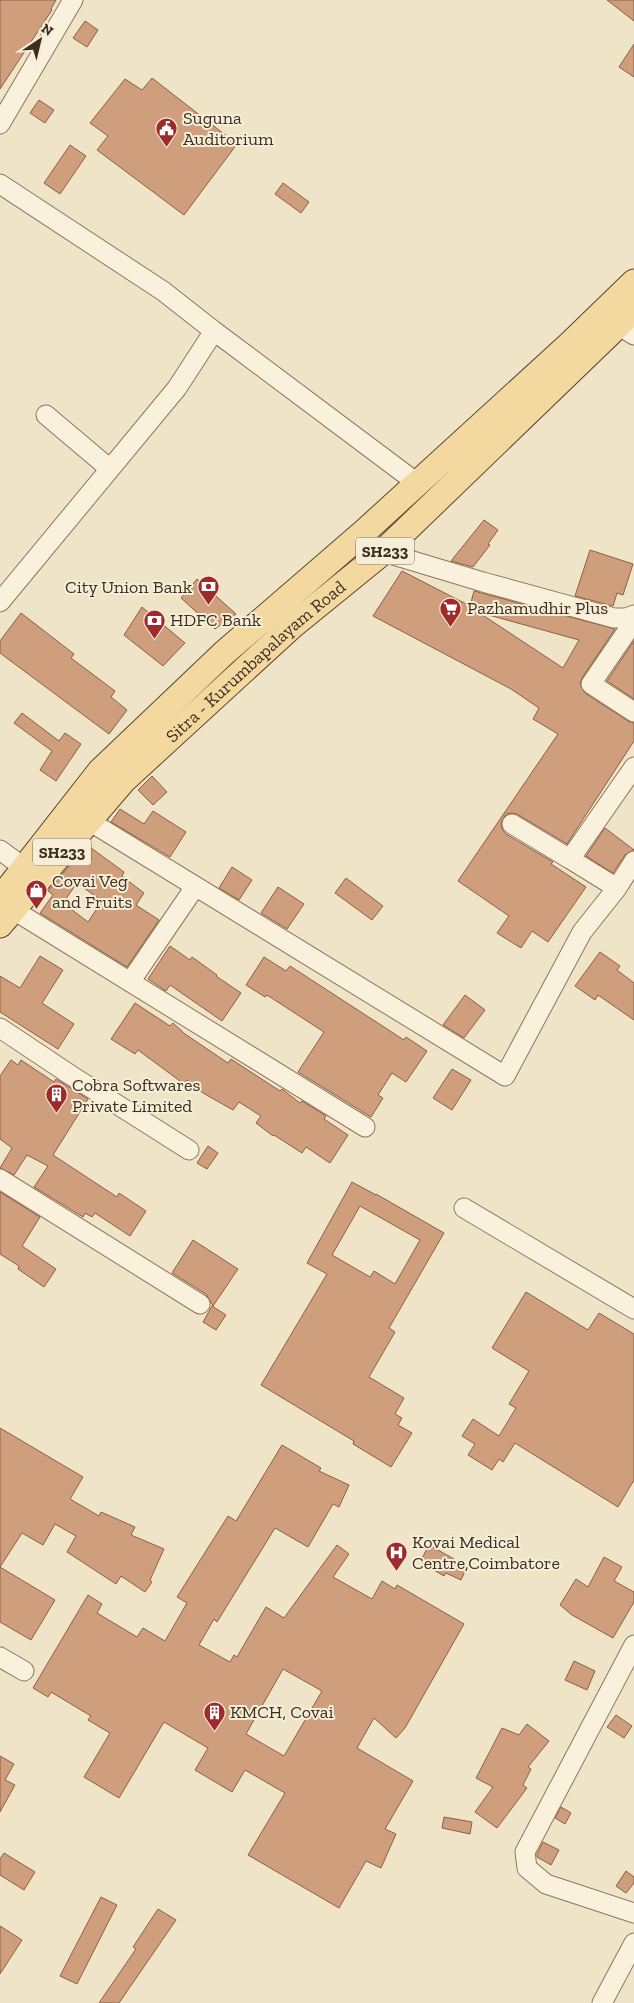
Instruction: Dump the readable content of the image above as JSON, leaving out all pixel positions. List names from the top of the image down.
{
  "streets": {
    "main road": ["SH233", "Sitra - Kurumbapalayam Road"]
  },
  "places": {
    "public building": ["Suguna Auditorium"],
    "bank": ["City Union Bank", "HDFC Bank"],
    "supermarket": ["Pazhamudhir Plus"],
    "shop": ["Covai Veg and Fruits"],
    "building": ["Cobra Softwares Private Limited", "KMCH, Covai"],
    "hospital": ["Kovai Medical Centre,Coimbatore"]
  },
  "north": "top right"
}
